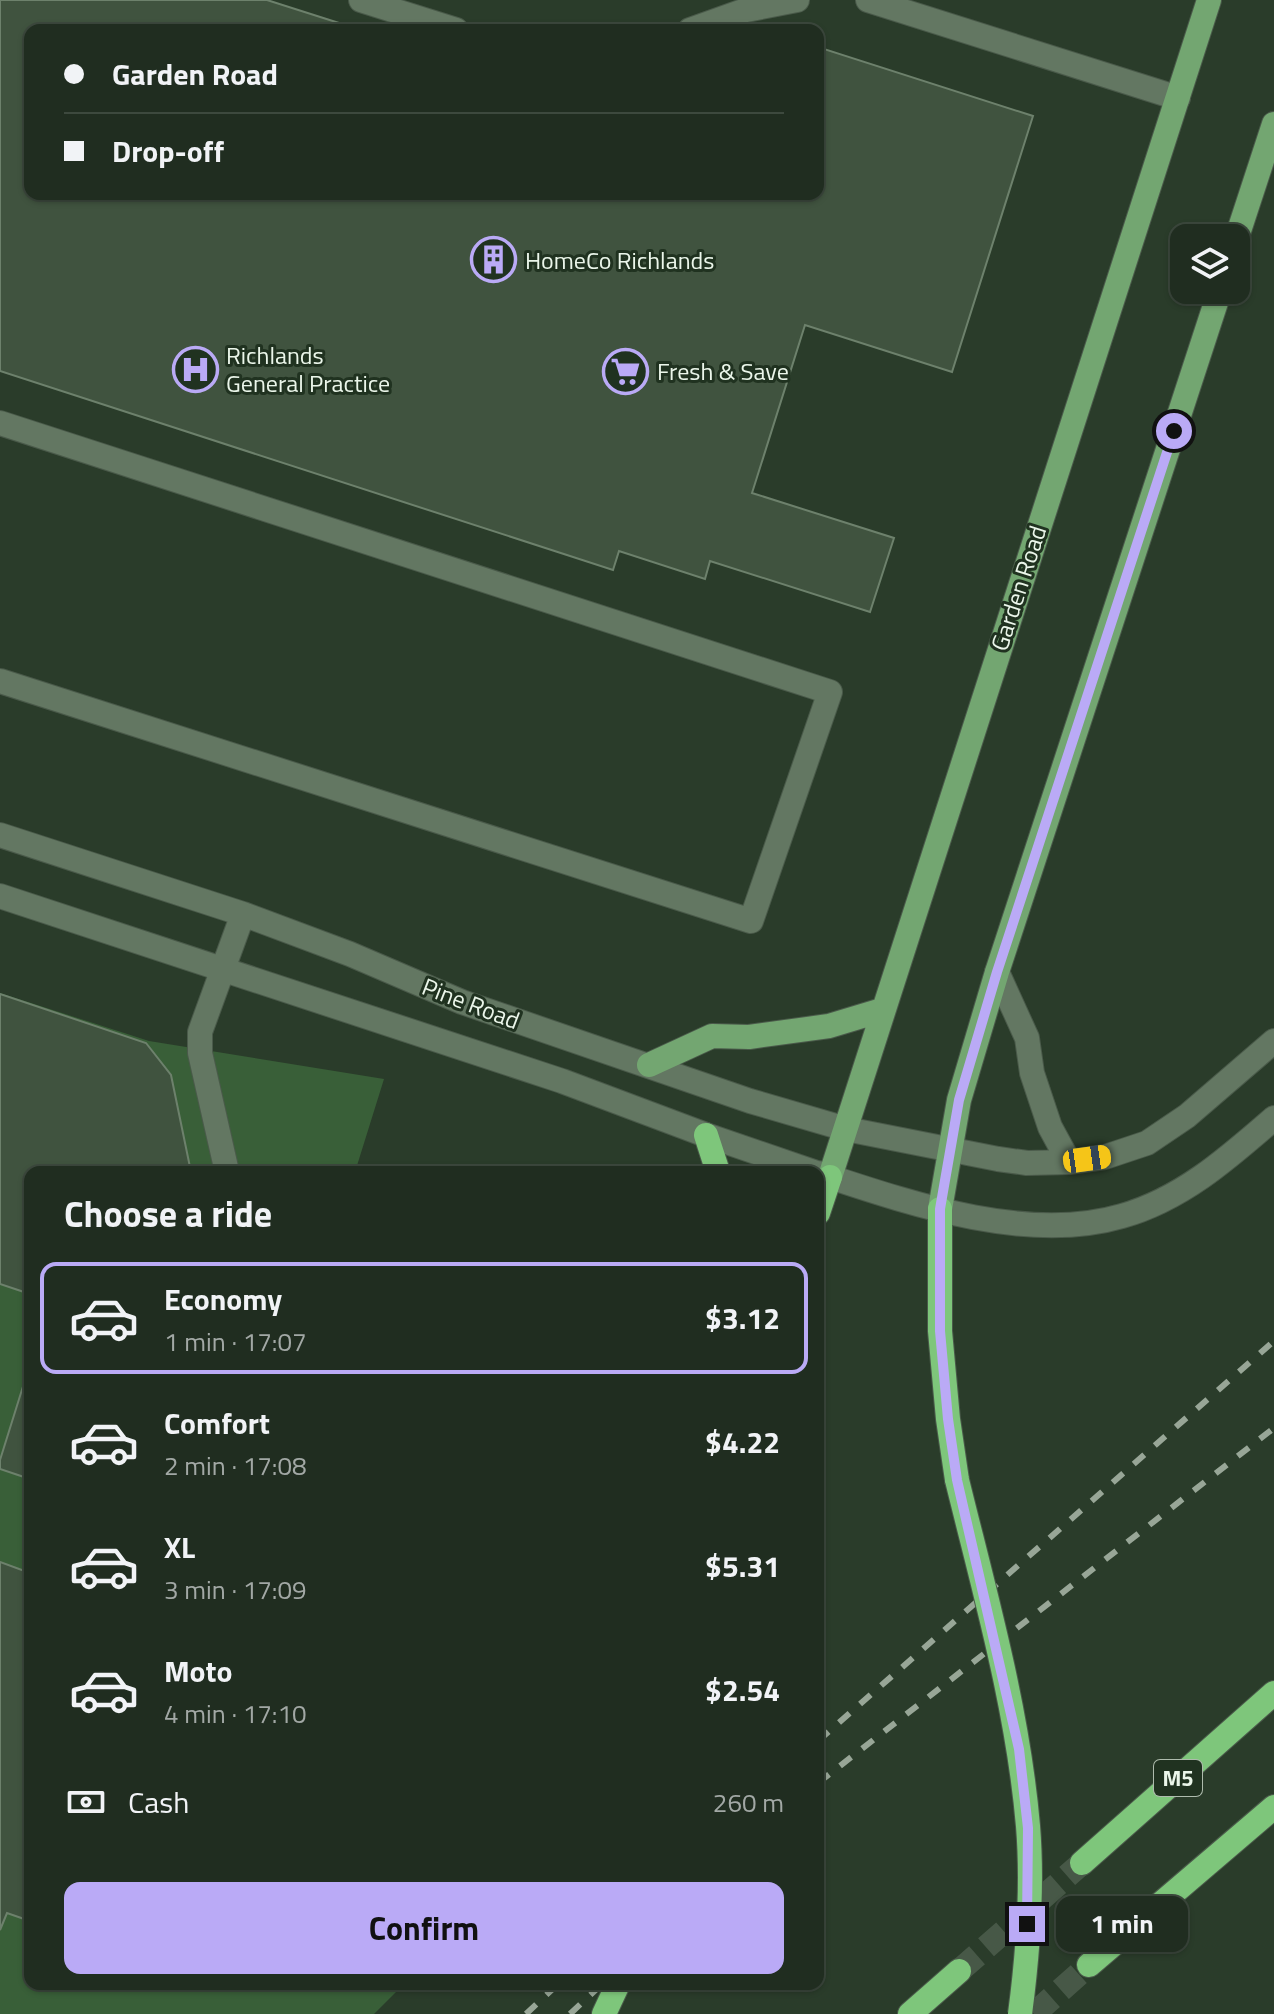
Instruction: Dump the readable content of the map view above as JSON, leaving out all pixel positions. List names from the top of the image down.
{
  "streets": {
    "highway": ["M5"],
    "main road": ["Garden Road"],
    "street": ["Pine Road"]
  },
  "crossings": [
    ["Garden Road", "Pine Road"]
  ],
  "places": {
    "building": ["HomeCo Richlands"],
    "hospital": ["Richlands General Practice"],
    "supermarket": ["Fresh & Save"]
  },
  "page": {
    "banner": ["Garden Road", "Drop-off"],
    "heading": "Choose a ride",
    "list": [
      {
        "name": "Economy",
        "note": "1 min · 17:07",
        "value": "$3.12"
      },
      {
        "name": "Comfort",
        "note": "2 min · 17:08",
        "value": "$4.22"
      },
      {
        "name": "XL",
        "note": "3 min · 17:09",
        "value": "$5.31"
      },
      {
        "name": "Moto",
        "note": "4 min · 17:10",
        "value": "$2.54"
      }
    ],
    "pay": ["Cash", "260 m"],
    "buttons": "Confirm",
    "bubble": "1 min"
  }
}
